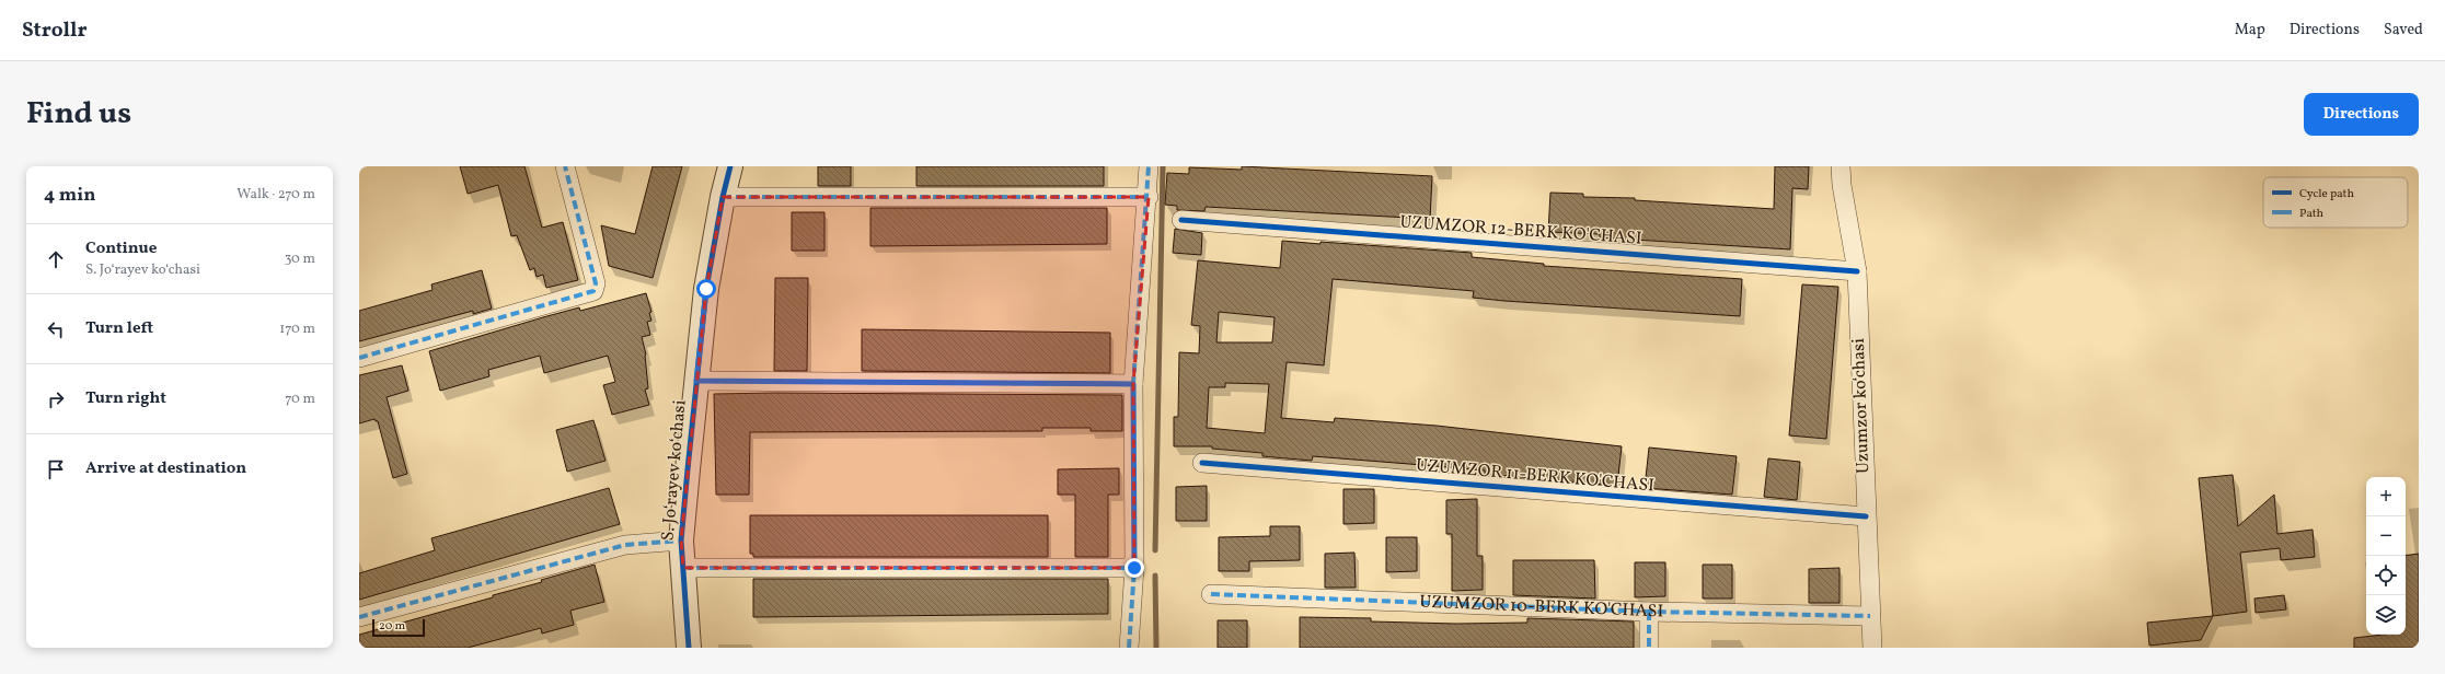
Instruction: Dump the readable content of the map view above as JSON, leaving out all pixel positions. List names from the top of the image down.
{
  "streets": {
    "street": [
      "UZUMZOR 12-BERK KO'CHASI",
      "Uzumzor koʻchasi",
      "S. Joʻrayev koʻchasi",
      "UZUMZOR 11-BERK KO'CHASI",
      "UZUMZOR 10-BERK KO'CHASI"
    ]
  },
  "crossings": [
    ["UZUMZOR 12-BERK KO'CHASI", "Uzumzor koʻchasi"],
    ["Uzumzor koʻchasi", "UZUMZOR 11-BERK KO'CHASI"],
    ["Uzumzor koʻchasi", "UZUMZOR 10-BERK KO'CHASI"]
  ],
  "legend": ["Cycle path", "Path"],
  "scale_bar": "20 m",
  "page": {
    "header": "Strollr",
    "nav": ["Map", "Directions", "Saved"],
    "title": "Find us",
    "buttons": "Directions",
    "heading": ["4 min", "Walk · 270 m"],
    "list": [
      ["Continue", "S. Joʻrayev koʻchasi", "30 m"],
      ["Turn left", "170 m"],
      ["Turn right", "70 m"],
      "Arrive at destination"
    ],
    "map_buttons": ["+", "−"],
    "scale": "20 m"
  }
}
